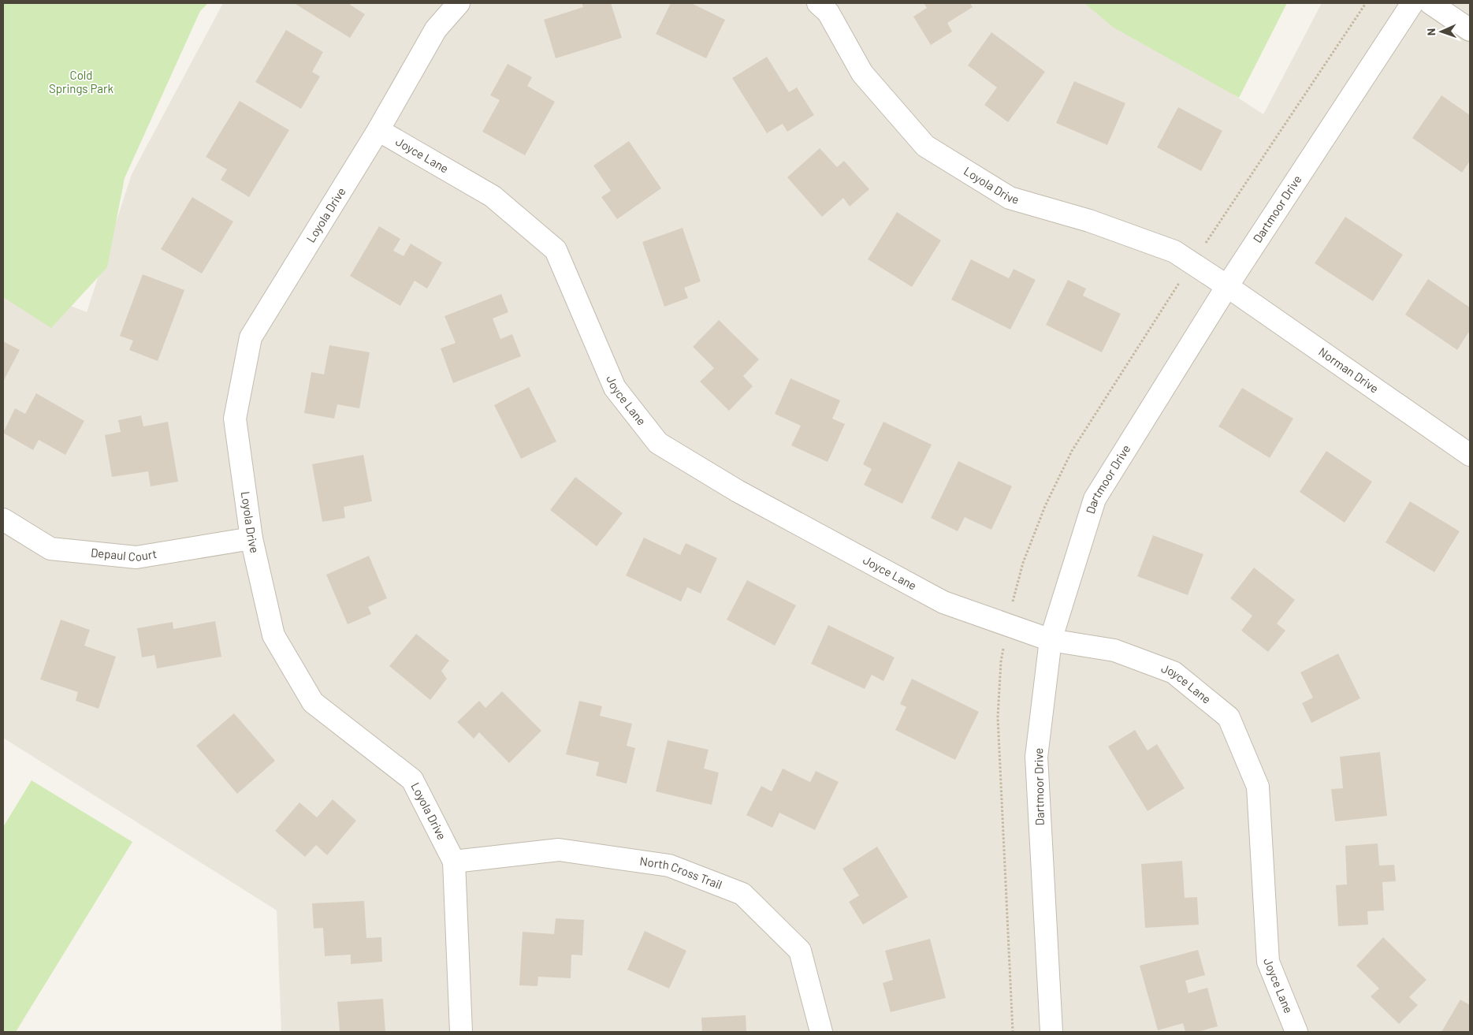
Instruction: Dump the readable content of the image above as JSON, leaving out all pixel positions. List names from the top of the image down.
{
  "streets": {
    "street": [
      "Joyce Lane",
      "Loyola Drive",
      "Dartmoor Drive",
      "Norman Drive",
      "Depaul Court",
      "North Cross Trail"
    ]
  },
  "crossings": [
    ["Joyce Lane", "Loyola Drive"],
    ["Joyce Lane", "Dartmoor Drive"],
    ["Loyola Drive", "Dartmoor Drive"],
    ["Loyola Drive", "Norman Drive"],
    ["Loyola Drive", "Depaul Court"],
    ["Loyola Drive", "North Cross Trail"],
    ["Dartmoor Drive", "Norman Drive"]
  ],
  "parks": ["Cold Springs Park"],
  "north": "left"
}
